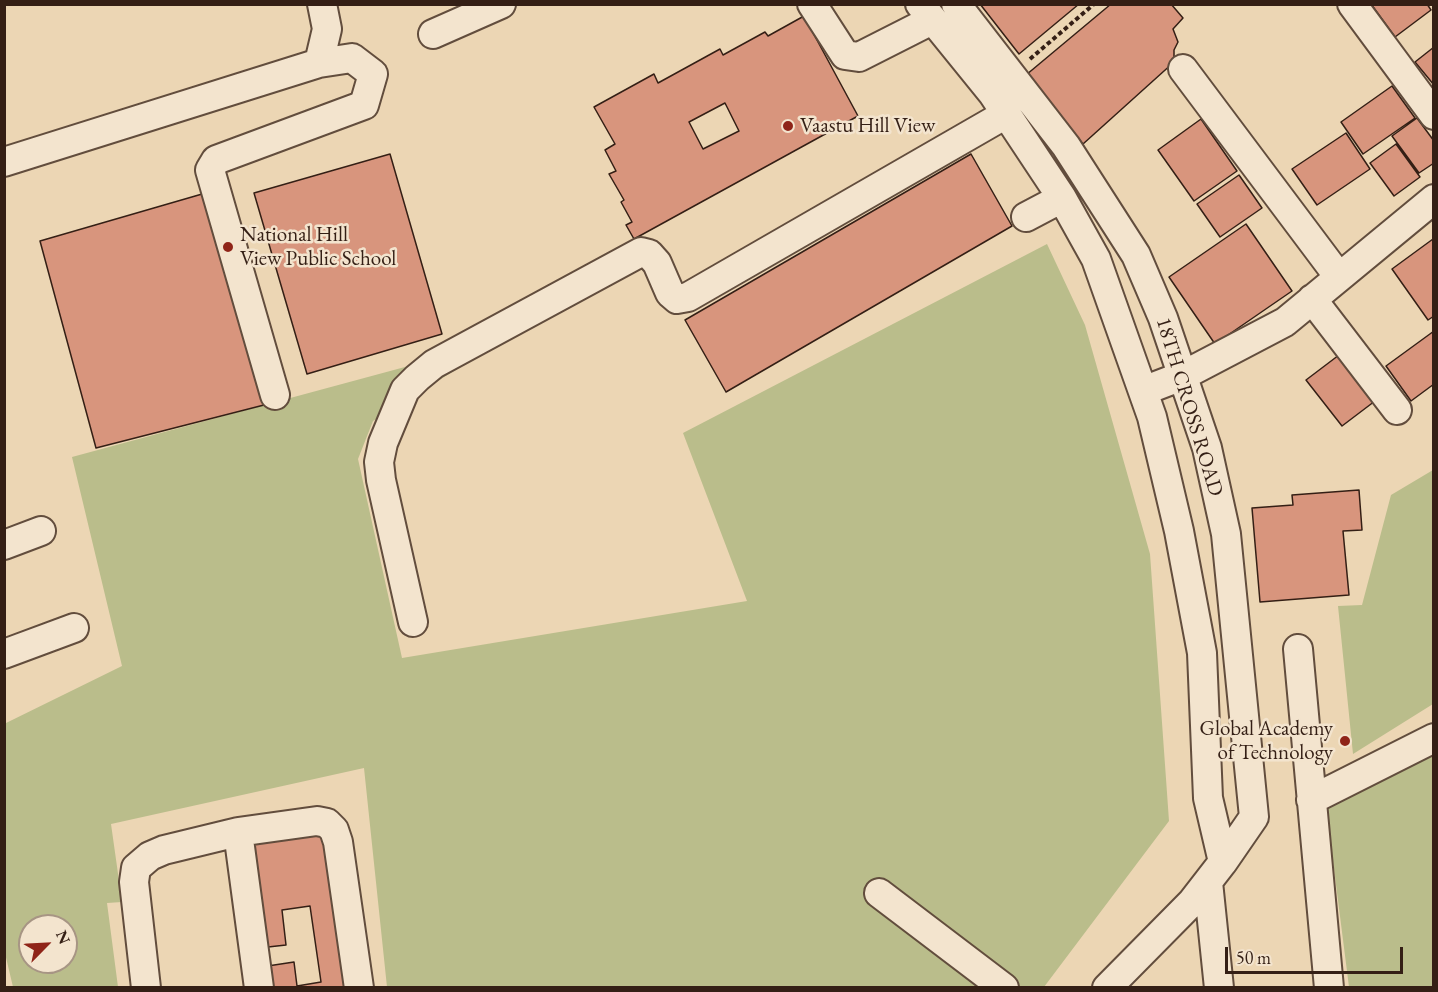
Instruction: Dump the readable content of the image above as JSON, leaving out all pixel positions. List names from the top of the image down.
{
  "streets": {
    "street": ["18TH CROSS ROAD"]
  },
  "places": ["Vaastu Hill View", "National Hill View Public School", "Global Academy of Technology"],
  "scale_bar": "50 m",
  "north": "top right"
}
